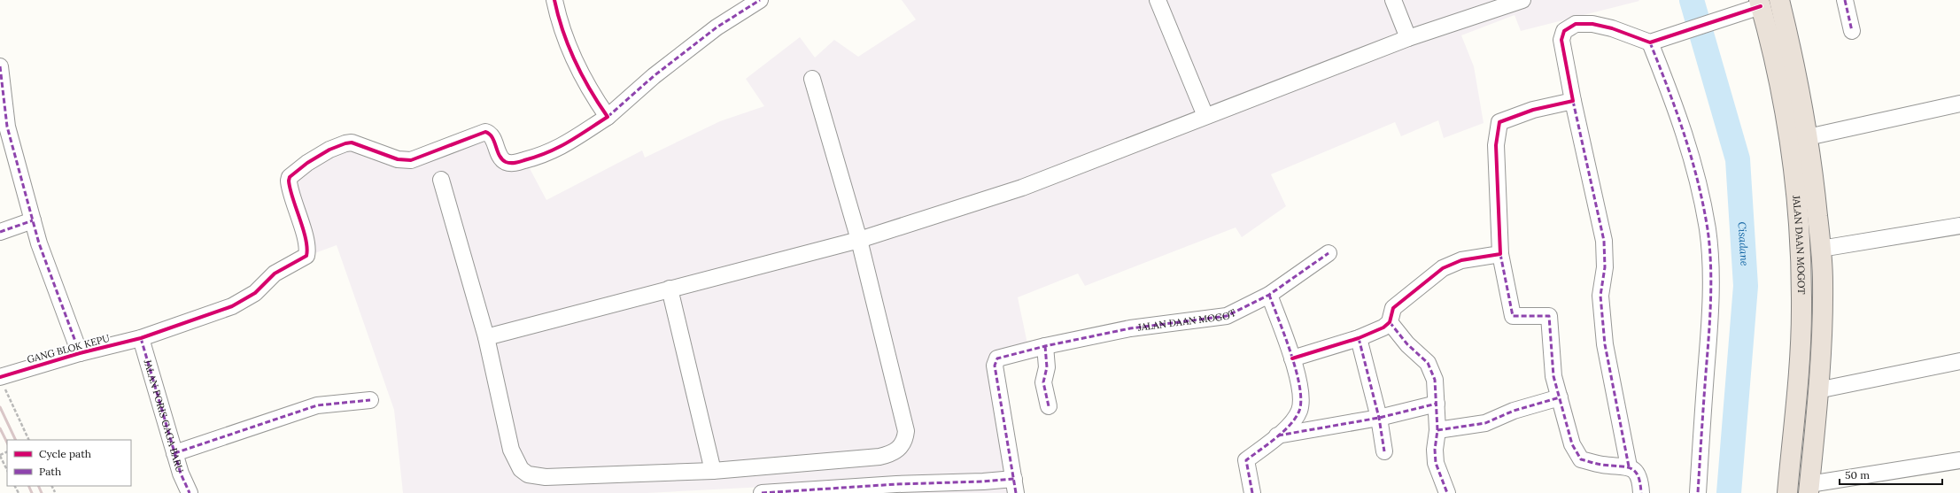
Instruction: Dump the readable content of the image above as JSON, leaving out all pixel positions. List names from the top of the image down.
{
  "streets": {
    "highway": ["JALAN DAAN MOGOT"],
    "street": ["GANG BLOK KEPU", "JALAN PORIS GAGA BARU"]
  },
  "crossings": [
    ["GANG BLOK KEPU", "JALAN PORIS GAGA BARU"]
  ],
  "water": ["Cisadane"],
  "legend": ["Cycle path", "Path"],
  "scale_bar": "50 m"
}
